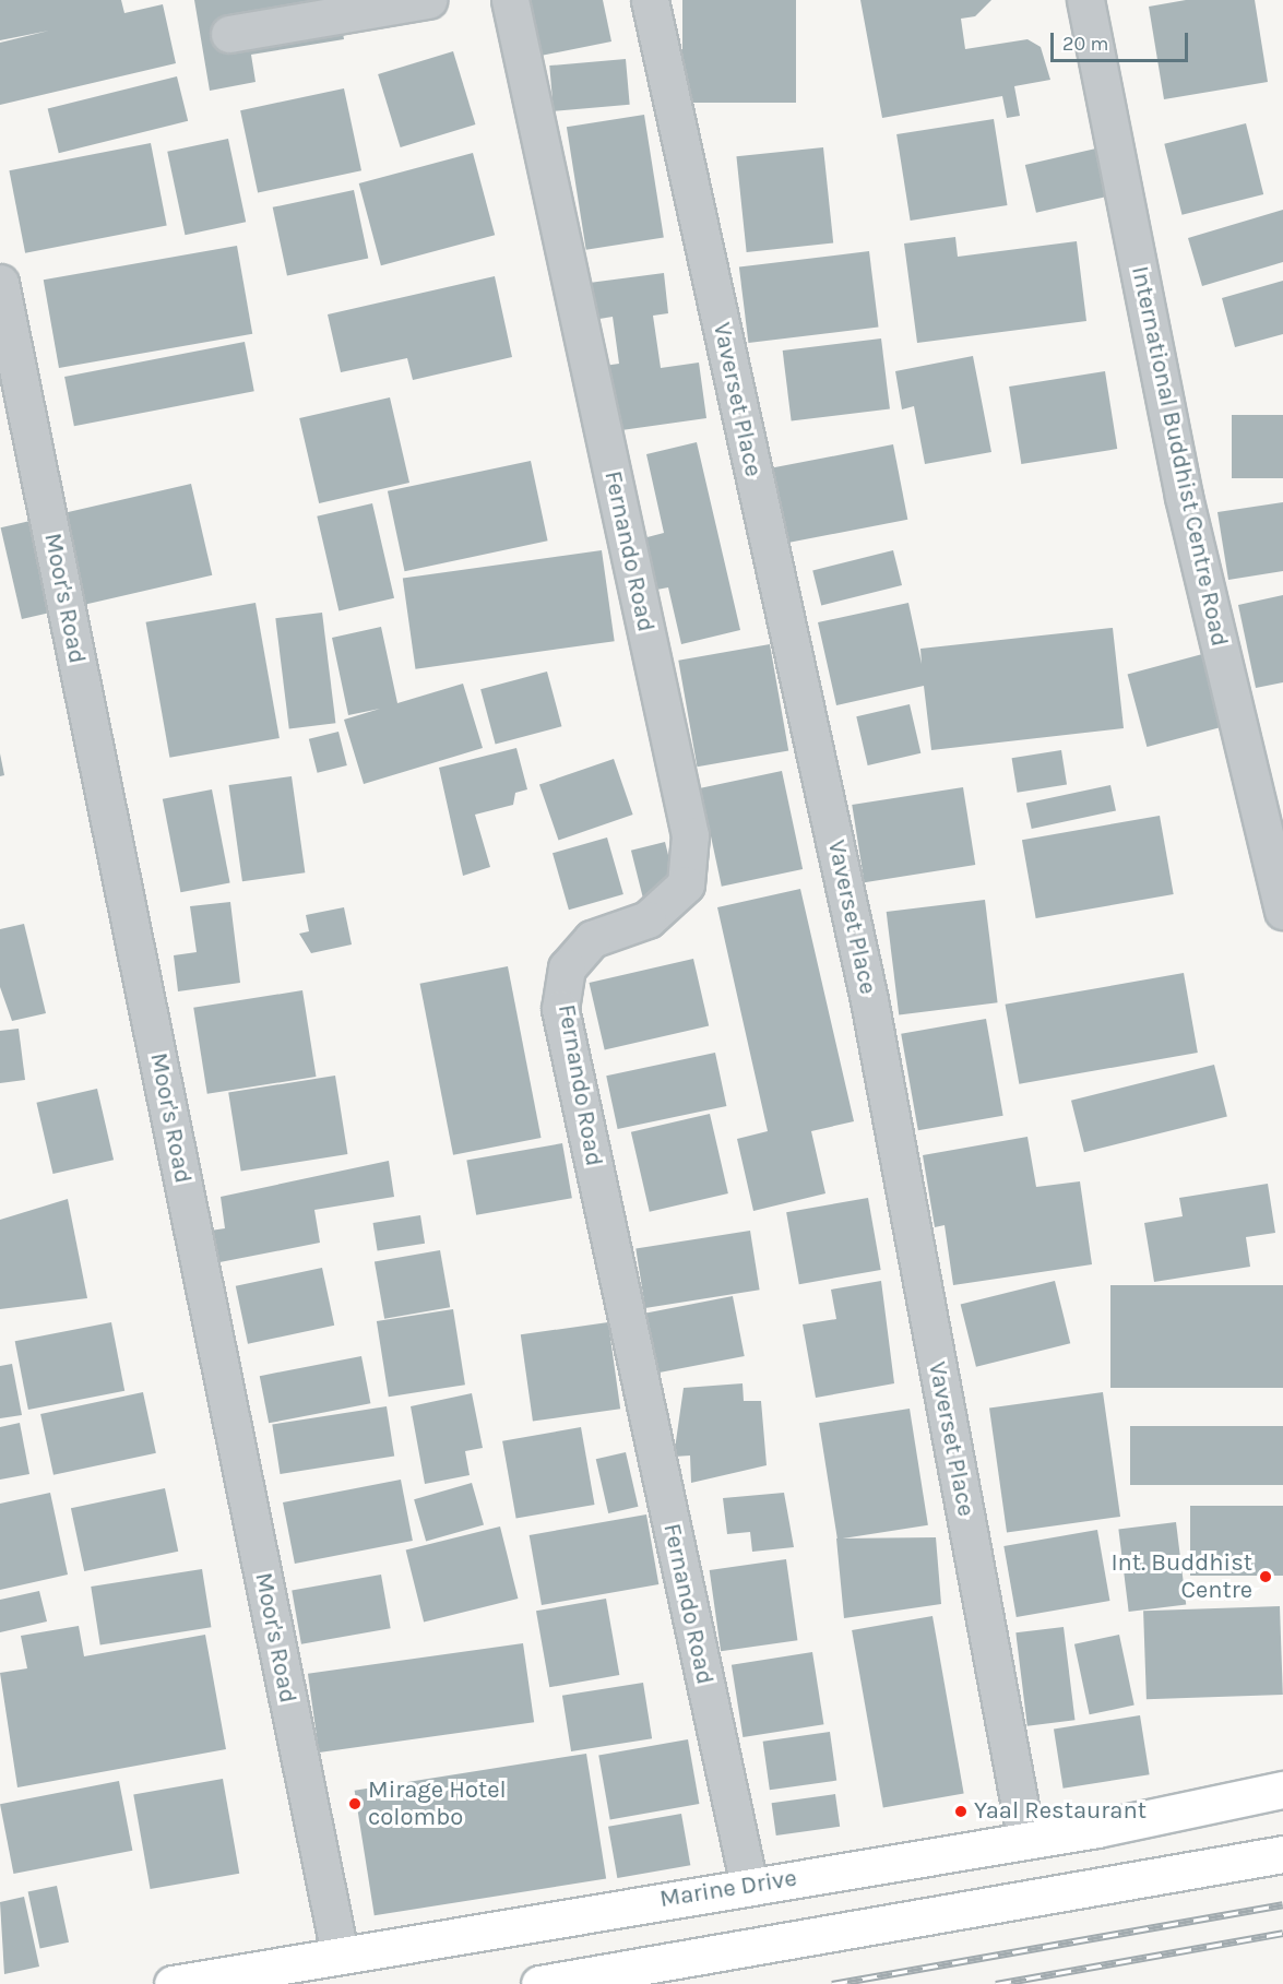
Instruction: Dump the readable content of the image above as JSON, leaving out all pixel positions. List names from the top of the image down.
{
  "streets": {
    "main road": ["Marine Drive"],
    "street": [
      "Vaverset Place",
      "International Buddhist Centre Road",
      "Fernando Road",
      "Moor's Road"
    ]
  },
  "crossings": [
    ["Vaverset Place", "Marine Drive"],
    ["Fernando Road", "Marine Drive"],
    ["Moor's Road", "Marine Drive"]
  ],
  "places": ["Int. Buddhist Centre", "Mirage Hotel colombo", "Yaal Restaurant"],
  "scale_bar": "20 m"
}
